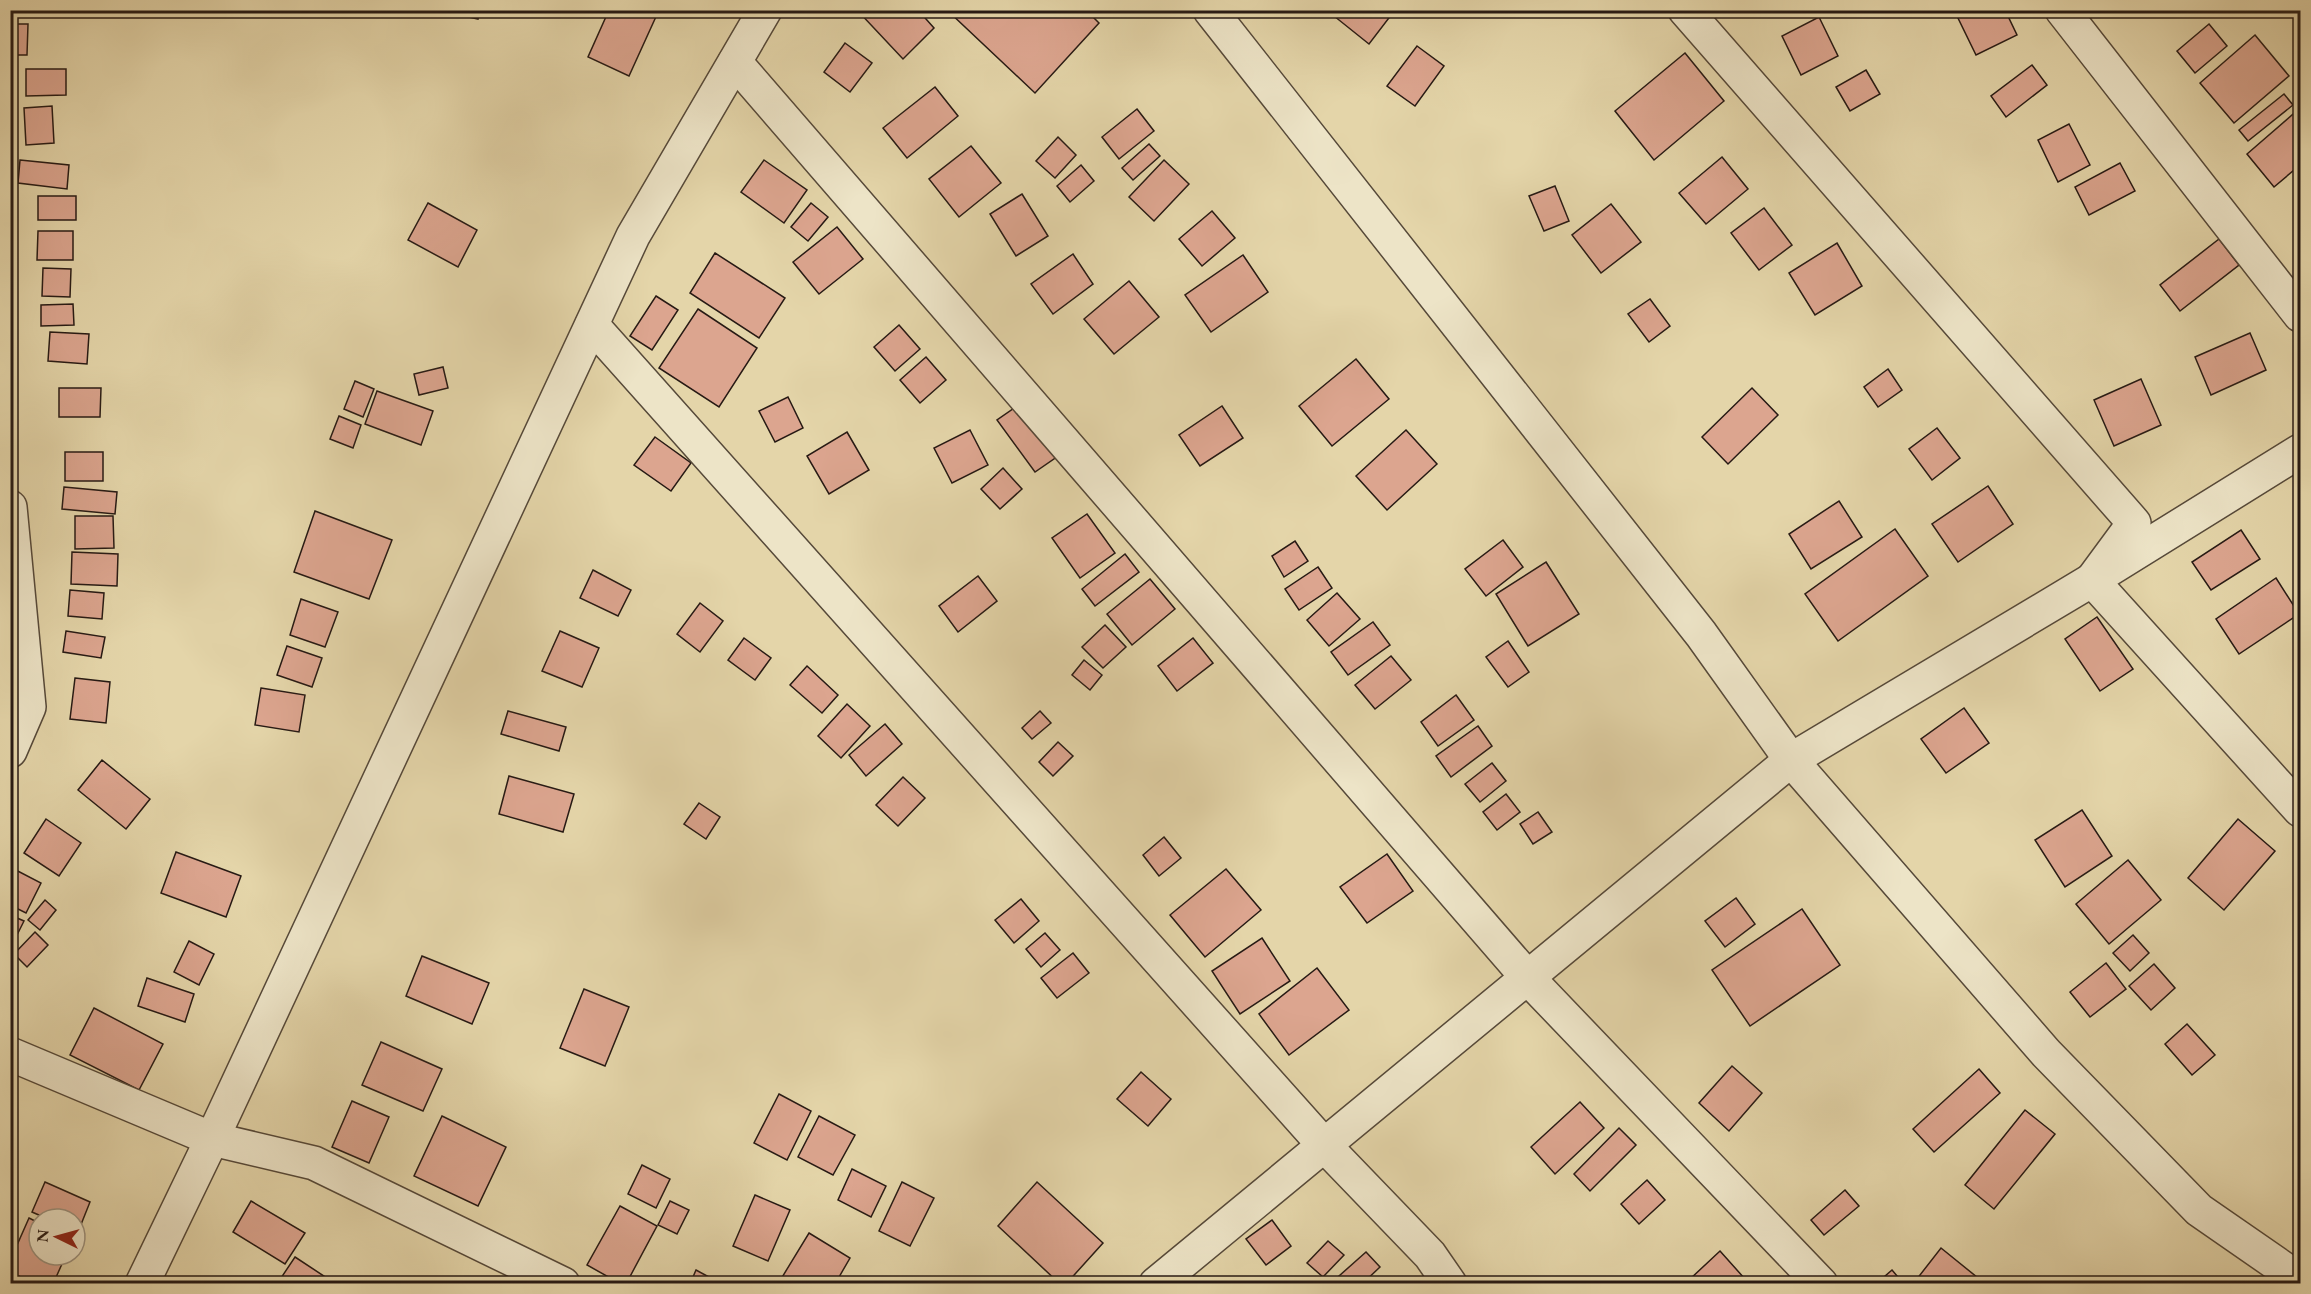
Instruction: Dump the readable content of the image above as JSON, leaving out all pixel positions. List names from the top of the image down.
{
  "north": "left"
}
